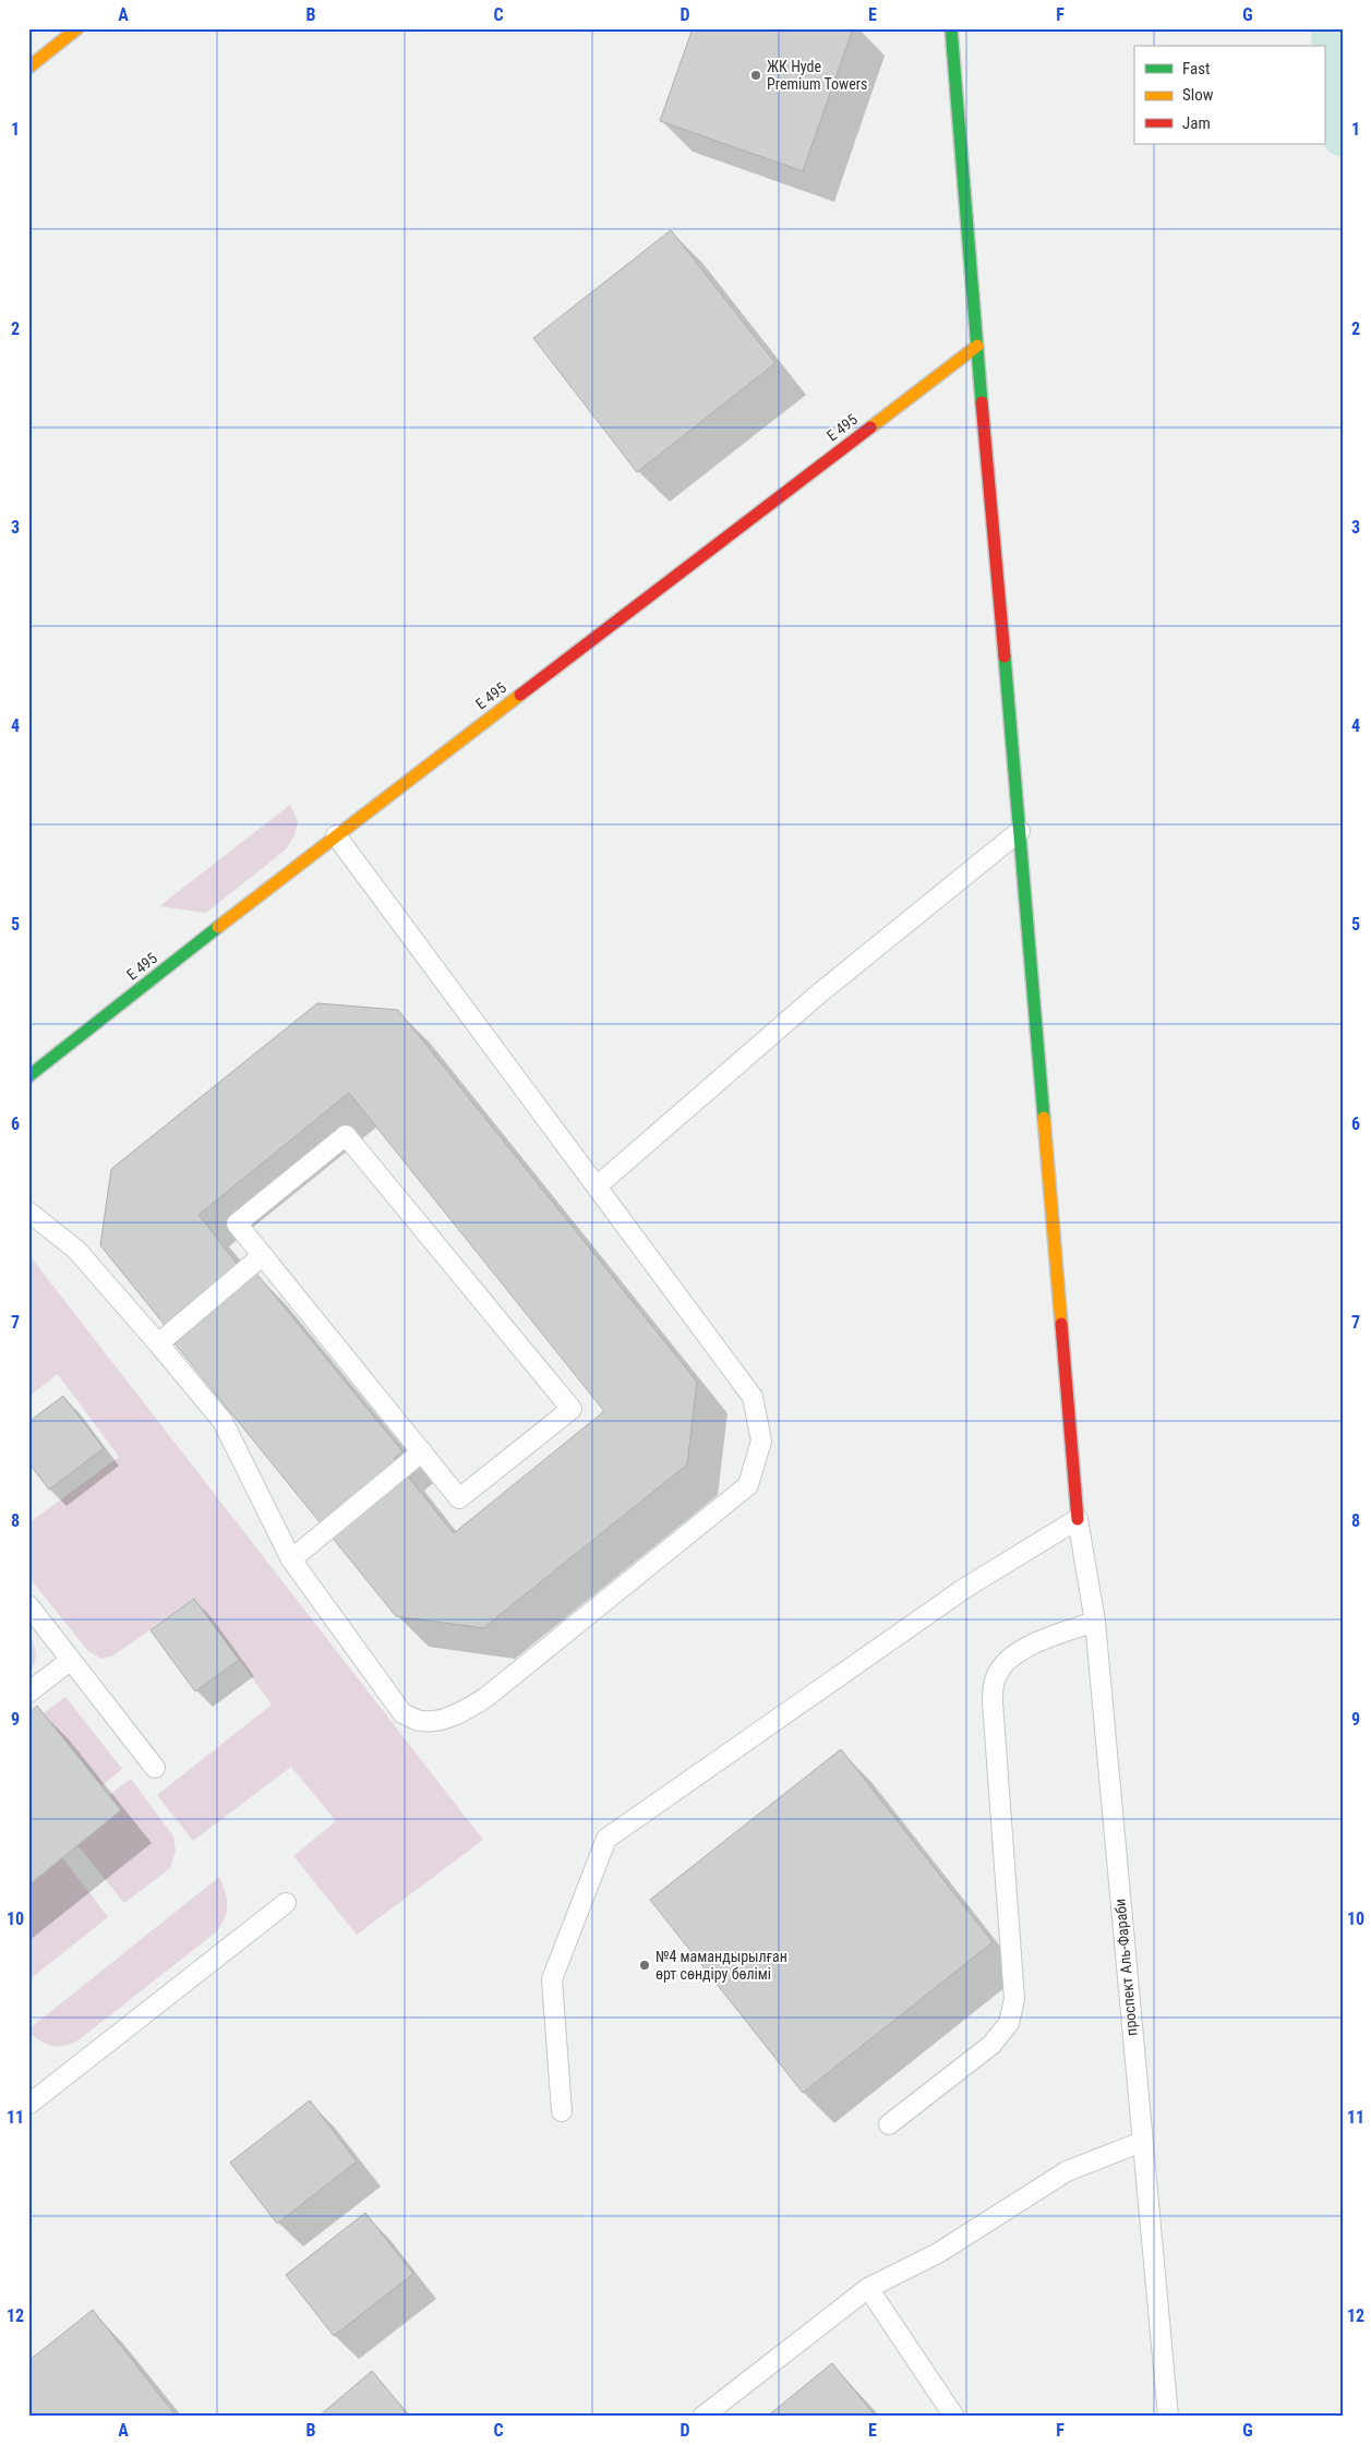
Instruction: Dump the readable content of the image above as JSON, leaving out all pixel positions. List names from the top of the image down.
{
  "streets": {
    "street": ["E 495"],
    "lane": ["проспект Аль-Фараби"]
  },
  "places": ["ЖК Hyde Premium Towers", "№4 мамандырылған өрт сөндіру бөлімі"],
  "legend": ["Fast", "Slow", "Jam"],
  "grid": {
    "columns": [
      "A",
      "B",
      "C",
      "D",
      "E",
      "F",
      "G"
    ],
    "rows": [
      "1",
      "2",
      "3",
      "4",
      "5",
      "6",
      "7",
      "8",
      "9",
      "10",
      "11",
      "12"
    ]
  }
}
